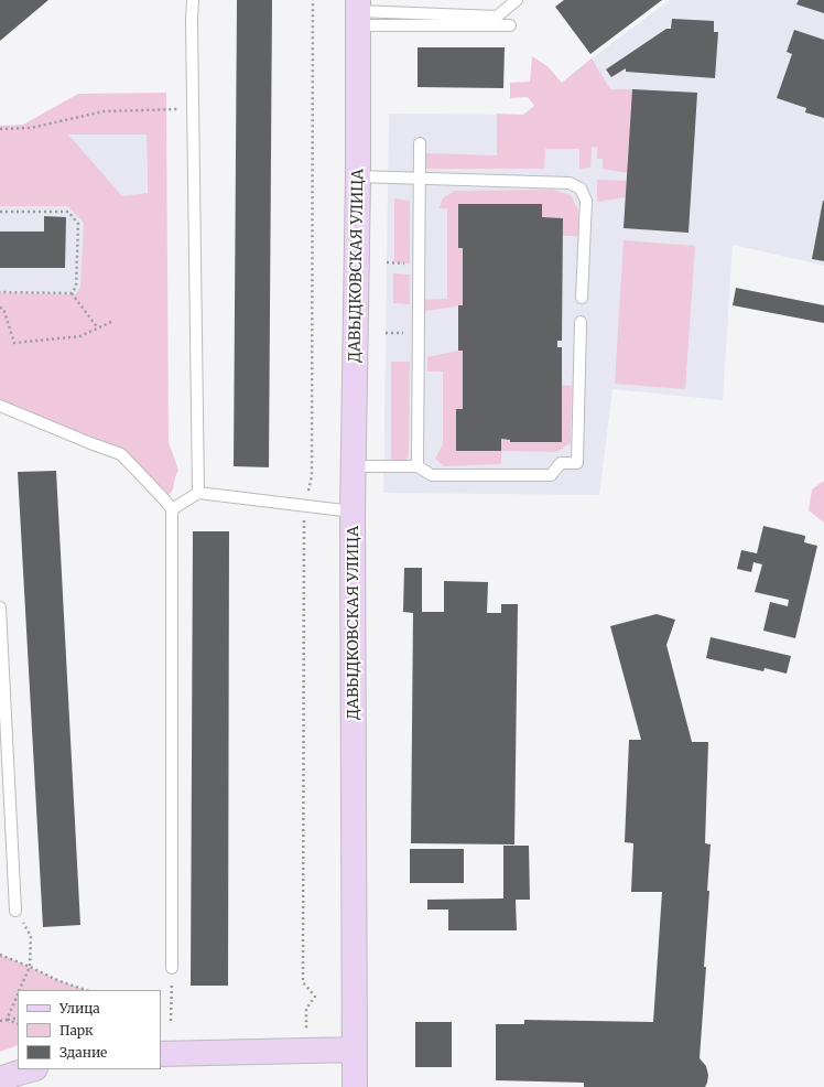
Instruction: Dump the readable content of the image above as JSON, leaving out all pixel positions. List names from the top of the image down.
{
  "streets": {
    "street": ["ДАВЫДКОВСКАЯ УЛИЦА"]
  },
  "legend": ["Улица", "Парк", "Здание"]
}
